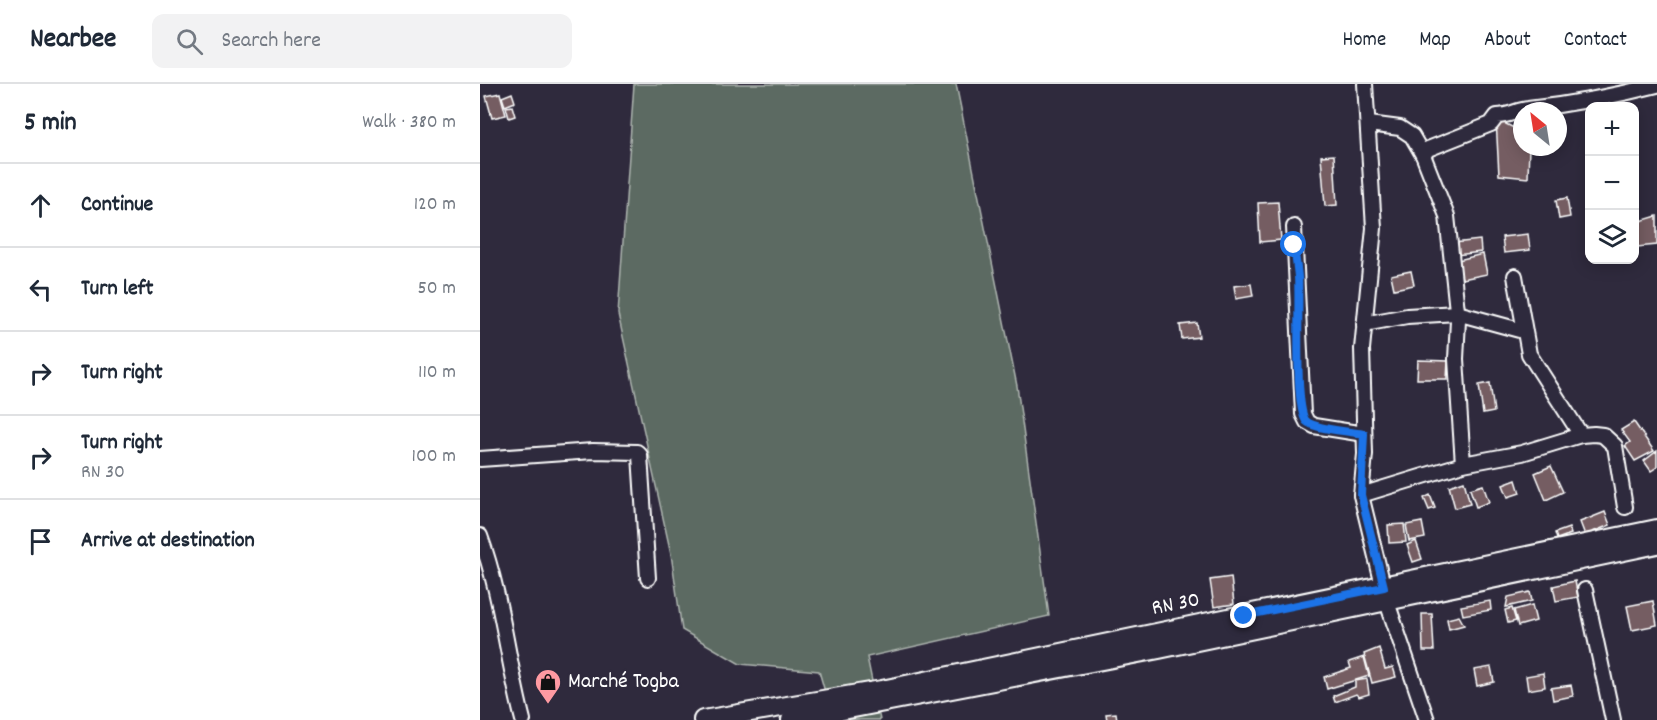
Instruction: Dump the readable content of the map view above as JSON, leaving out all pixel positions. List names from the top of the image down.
{
  "streets": {
    "main road": ["RN 30"]
  },
  "places": {
    "shop": ["Marché Togba"]
  },
  "north": "top left",
  "page": {
    "header": "Nearbee",
    "search": "Search here",
    "nav": [
      "Home",
      "Map",
      "About",
      "Contact"
    ],
    "heading": ["5 min", "Walk · 380 m"],
    "map_buttons": ["+", "−"],
    "list": [
      ["Continue", "120 m"],
      ["Turn left", "50 m"],
      ["Turn right", "110 m"],
      ["Turn right", "RN 30", "100 m"],
      "Arrive at destination"
    ]
  }
}
